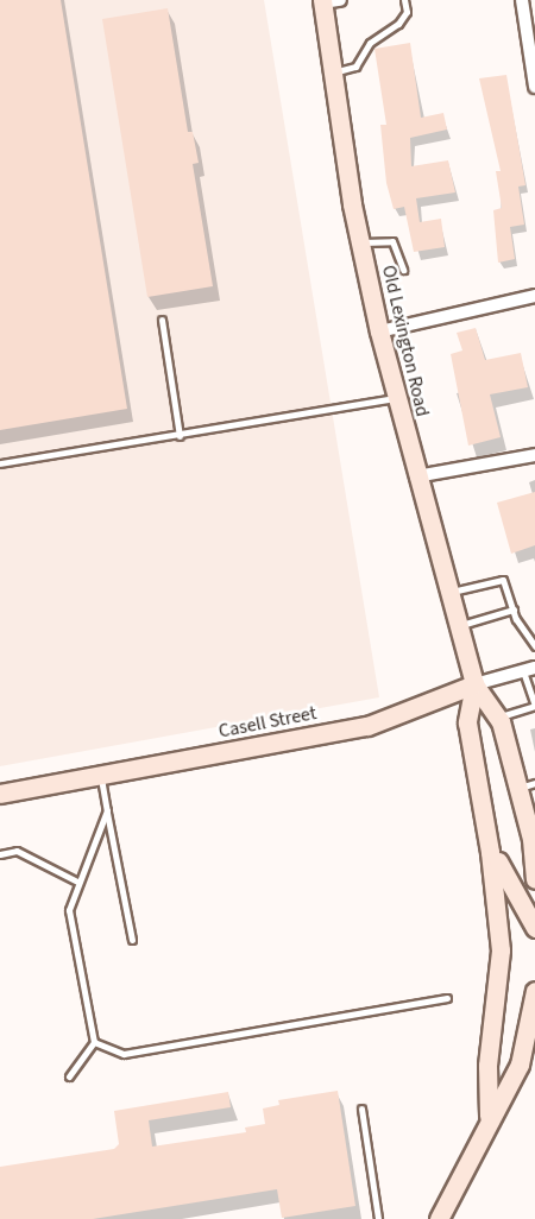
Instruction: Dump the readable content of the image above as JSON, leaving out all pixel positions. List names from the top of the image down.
{
  "streets": {
    "main road": ["Old Lexington Road", "Casell Street"]
  },
  "crossings": [
    ["Old Lexington Road", "Casell Street"]
  ]
}
